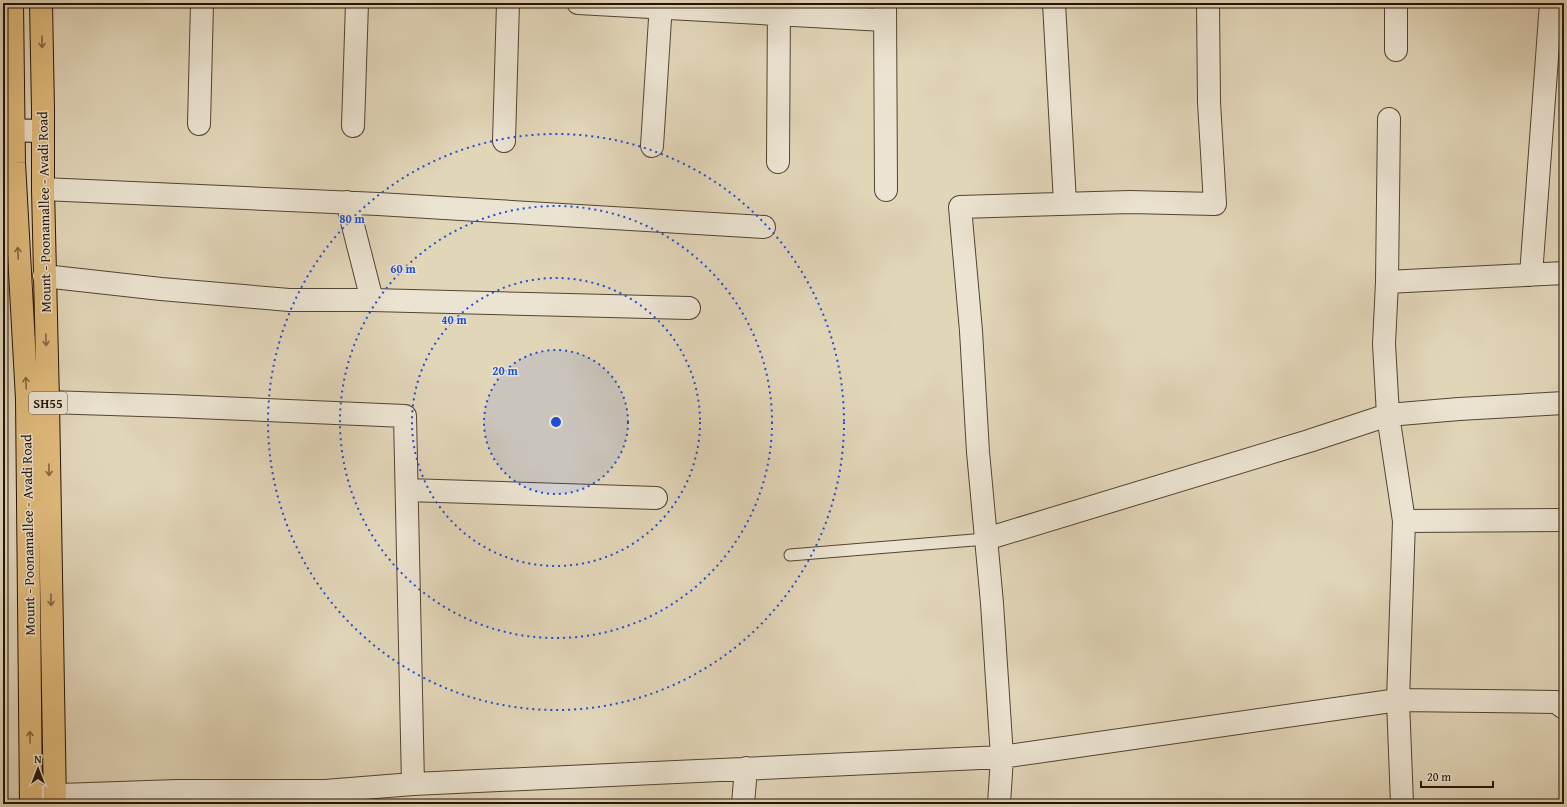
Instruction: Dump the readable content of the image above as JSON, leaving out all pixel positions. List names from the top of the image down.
{
  "streets": {
    "main road": ["Mount - Poonamallee - Avadi Road", "SH55"]
  },
  "scale_bar": "20 m",
  "north": "top",
  "rings": [
    "80 m",
    "60 m",
    "40 m",
    "20 m"
  ]
}
